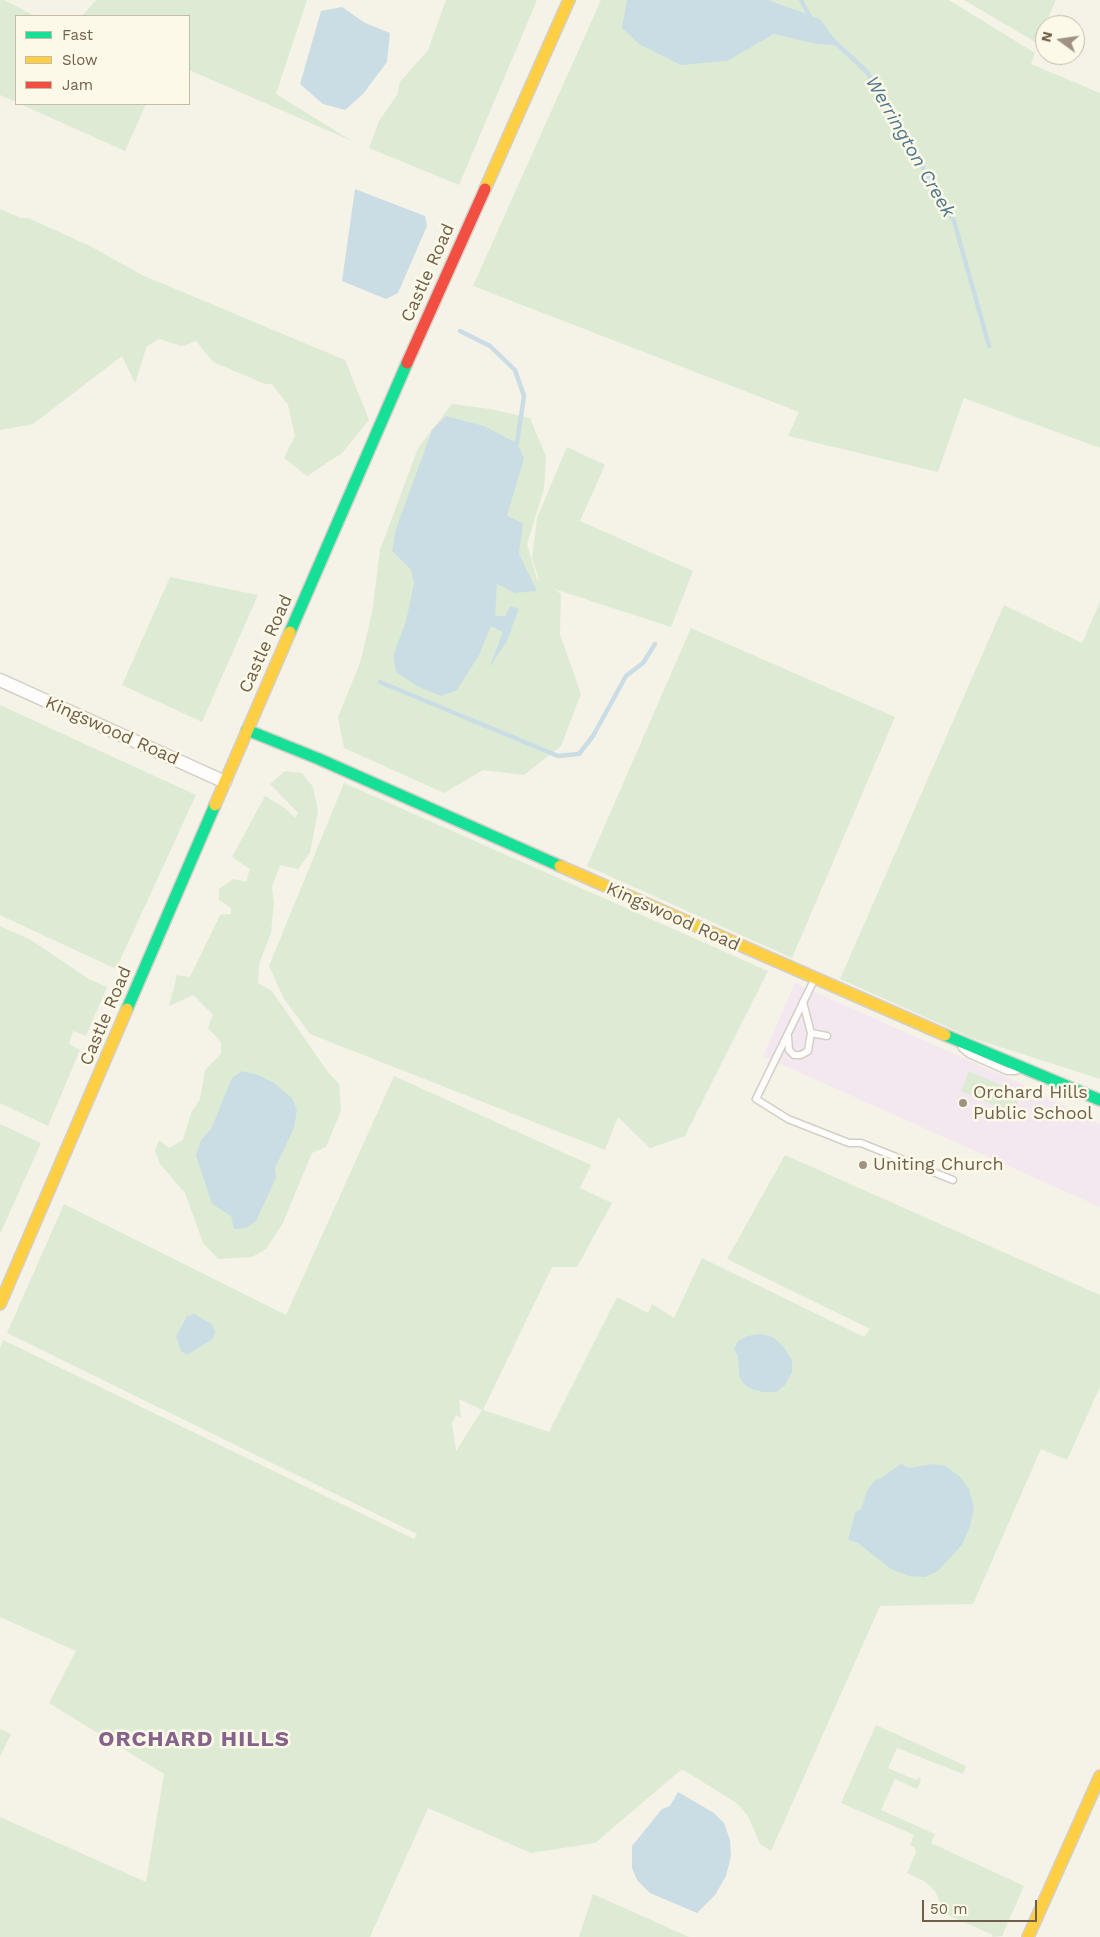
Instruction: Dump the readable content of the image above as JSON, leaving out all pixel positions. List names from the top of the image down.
{
  "streets": {
    "street": ["Castle Road", "Kingswood Road"]
  },
  "crossings": [
    ["Castle Road", "Kingswood Road"]
  ],
  "districts": ["ORCHARD HILLS"],
  "water": ["Werrington Creek"],
  "places": ["Orchard Hills Public School", "Uniting Church"],
  "legend": ["Fast", "Slow", "Jam"],
  "scale_bar": "50 m",
  "north": "left"
}
